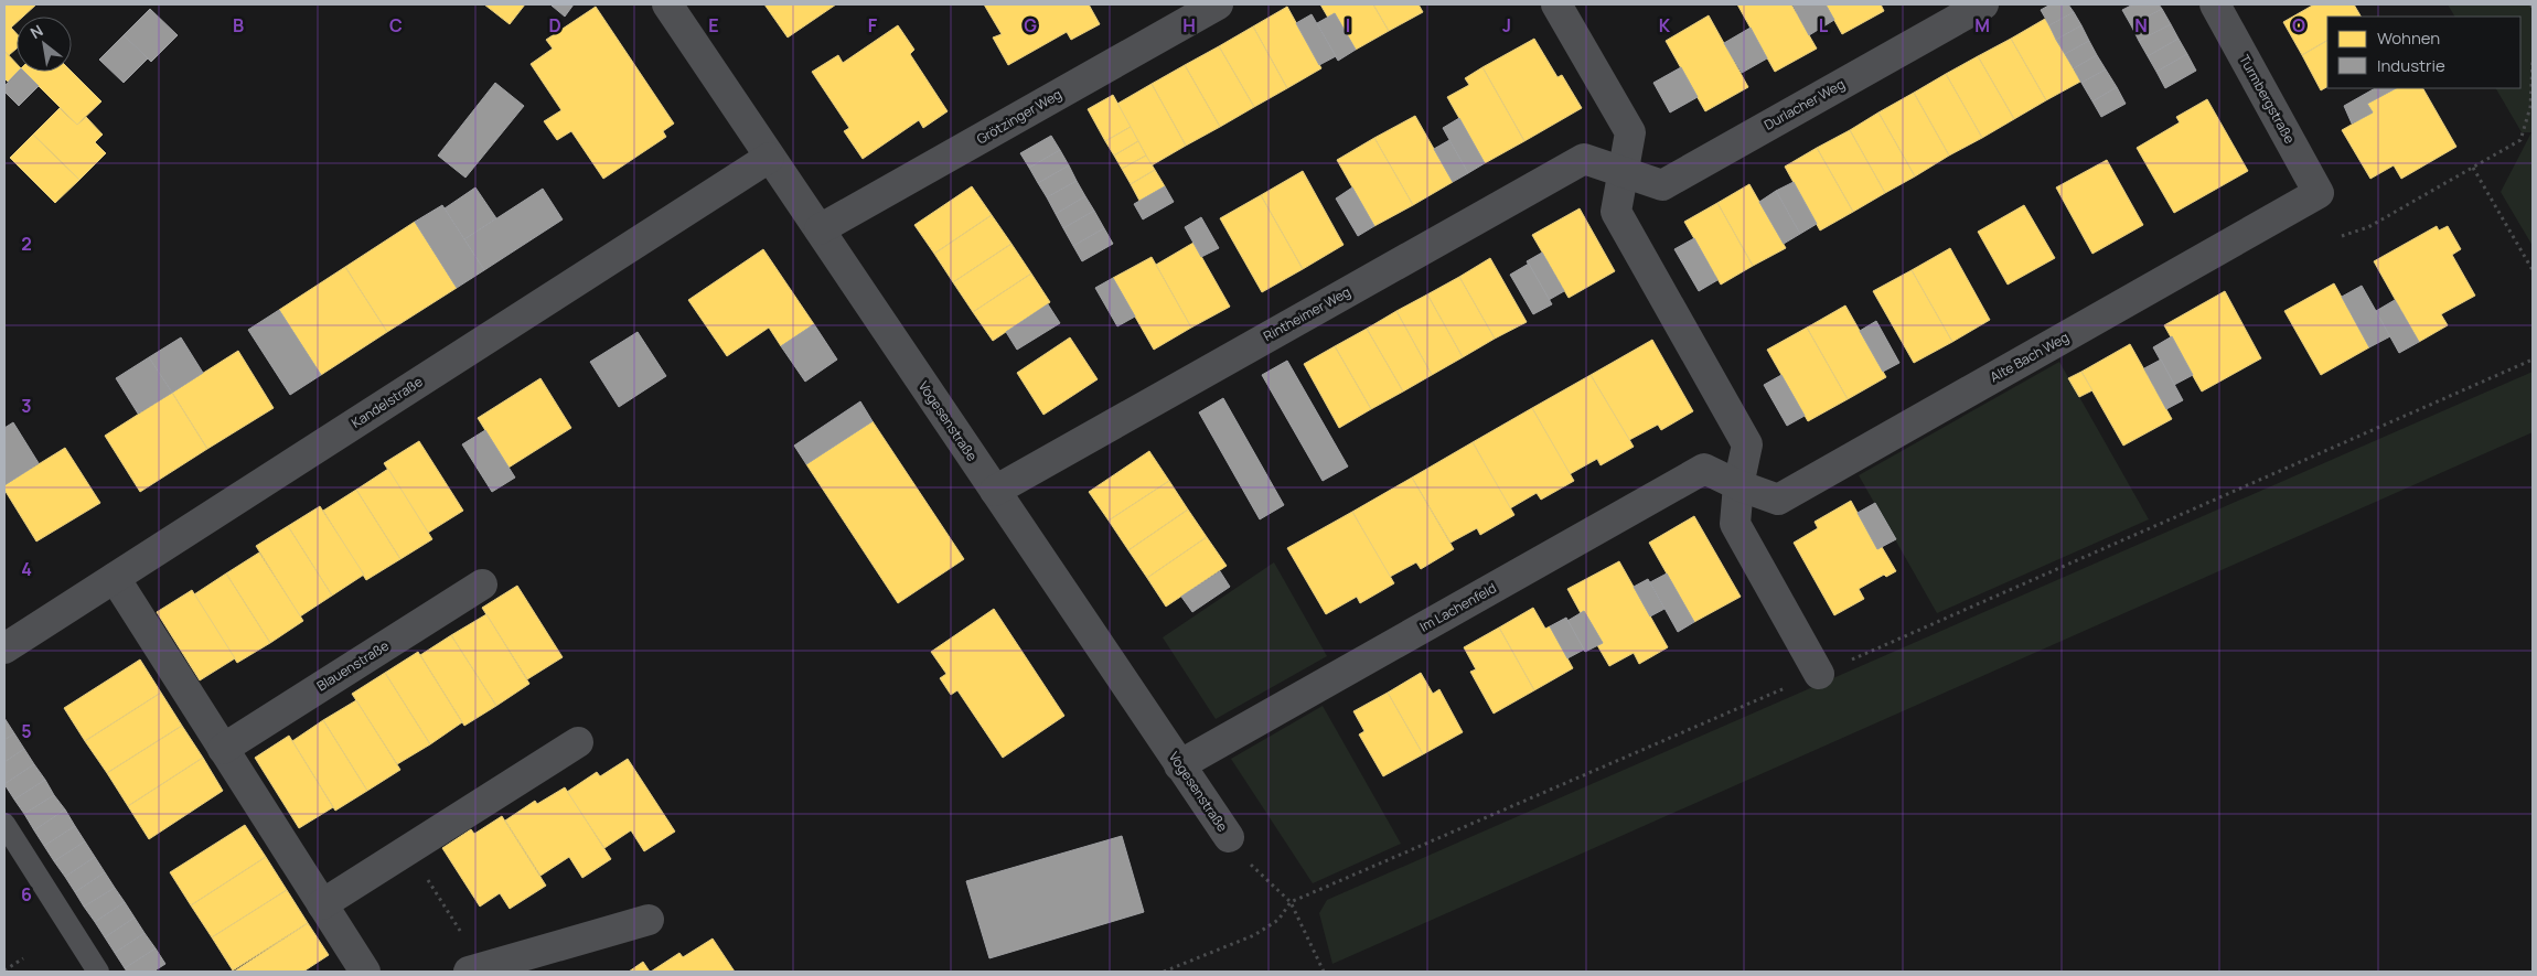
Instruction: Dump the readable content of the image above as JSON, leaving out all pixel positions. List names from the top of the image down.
{
  "streets": {
    "street": [
      "Turmbergstraße",
      "Durlacher Weg",
      "Grötzinger Weg",
      "Rintheimer Weg",
      "Alte Bach Weg",
      "Kandelstraße",
      "Vogesenstraße",
      "Im Lachenfeld",
      "Blauenstraße"
    ]
  },
  "crossings": [
    ["Turmbergstraße", "Alte Bach Weg"],
    ["Durlacher Weg", "Rintheimer Weg"],
    ["Grötzinger Weg", "Vogesenstraße"],
    ["Rintheimer Weg", "Vogesenstraße"],
    ["Alte Bach Weg", "Im Lachenfeld"],
    ["Kandelstraße", "Vogesenstraße"],
    ["Vogesenstraße", "Im Lachenfeld"]
  ],
  "legend": ["Wohnen", "Industrie"],
  "north": "top left",
  "grid": {
    "columns": [
      "B",
      "C",
      "D",
      "E",
      "F",
      "G",
      "H",
      "I",
      "J",
      "K",
      "L",
      "M",
      "N",
      "O"
    ],
    "rows": [
      "2",
      "3",
      "4",
      "5",
      "6"
    ]
  }
}
